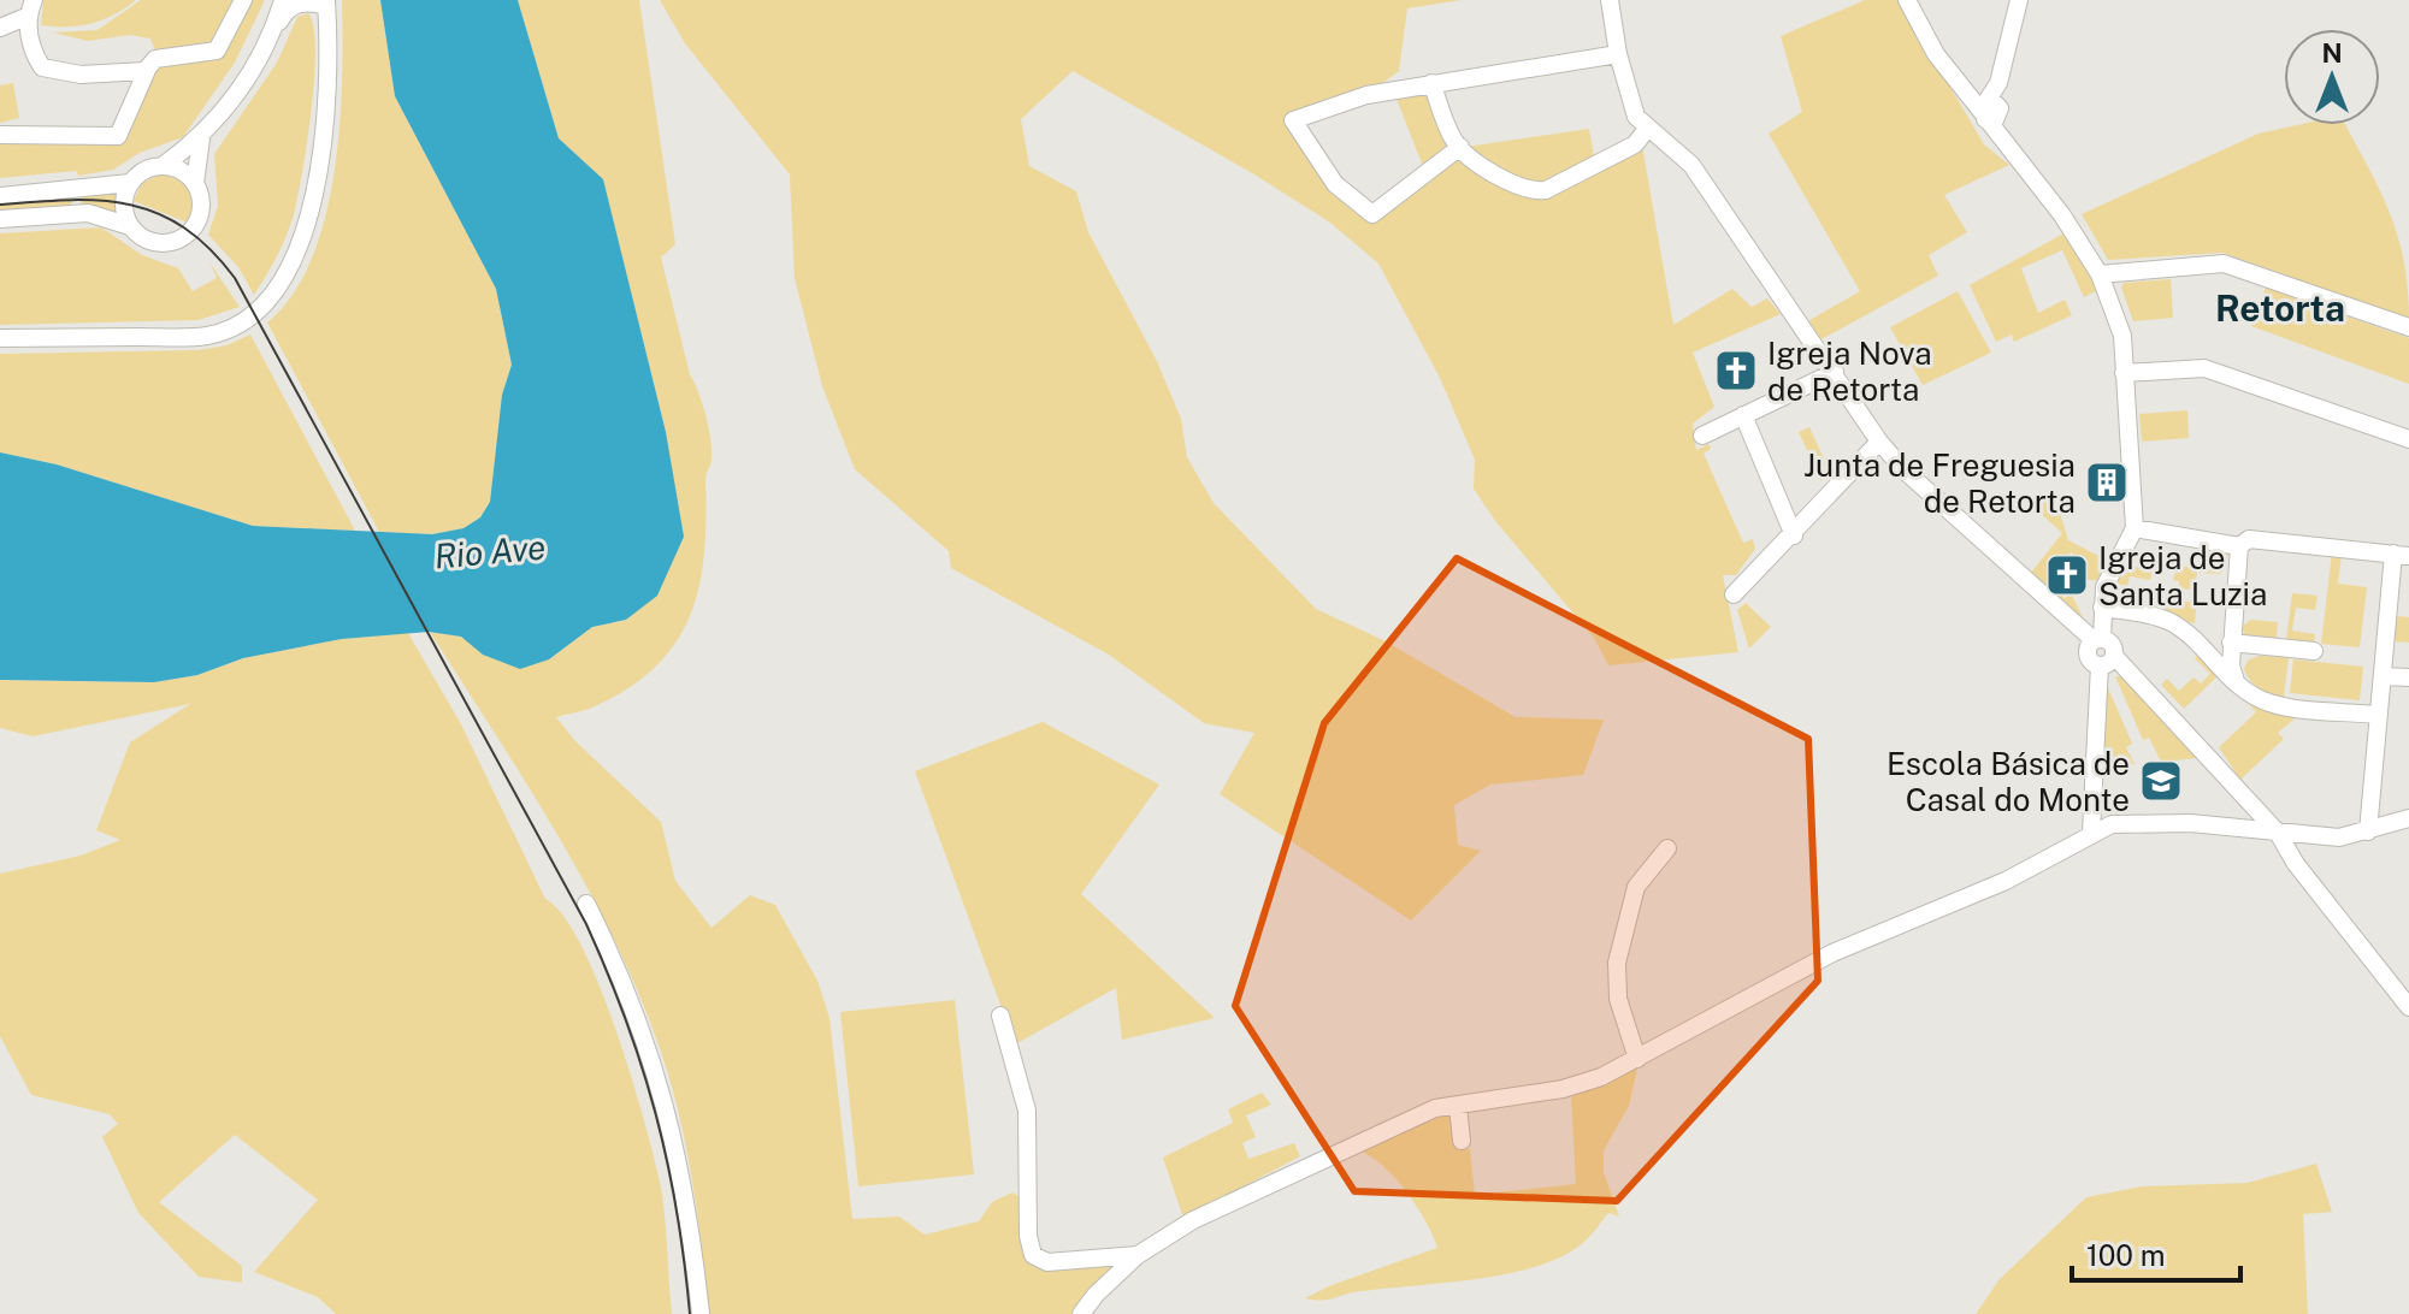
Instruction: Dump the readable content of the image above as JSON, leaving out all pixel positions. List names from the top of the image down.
{
  "districts": ["Retorta"],
  "water": ["Rio Ave"],
  "places": {
    "church": ["Igreja Nova de Retorta", "Igreja de Santa Luzia"],
    "building": ["Junta de Freguesia de Retorta"],
    "school or university": ["Escola Básica de Casal do Monte"]
  },
  "scale_bar": "100 m",
  "north": "top"
}
